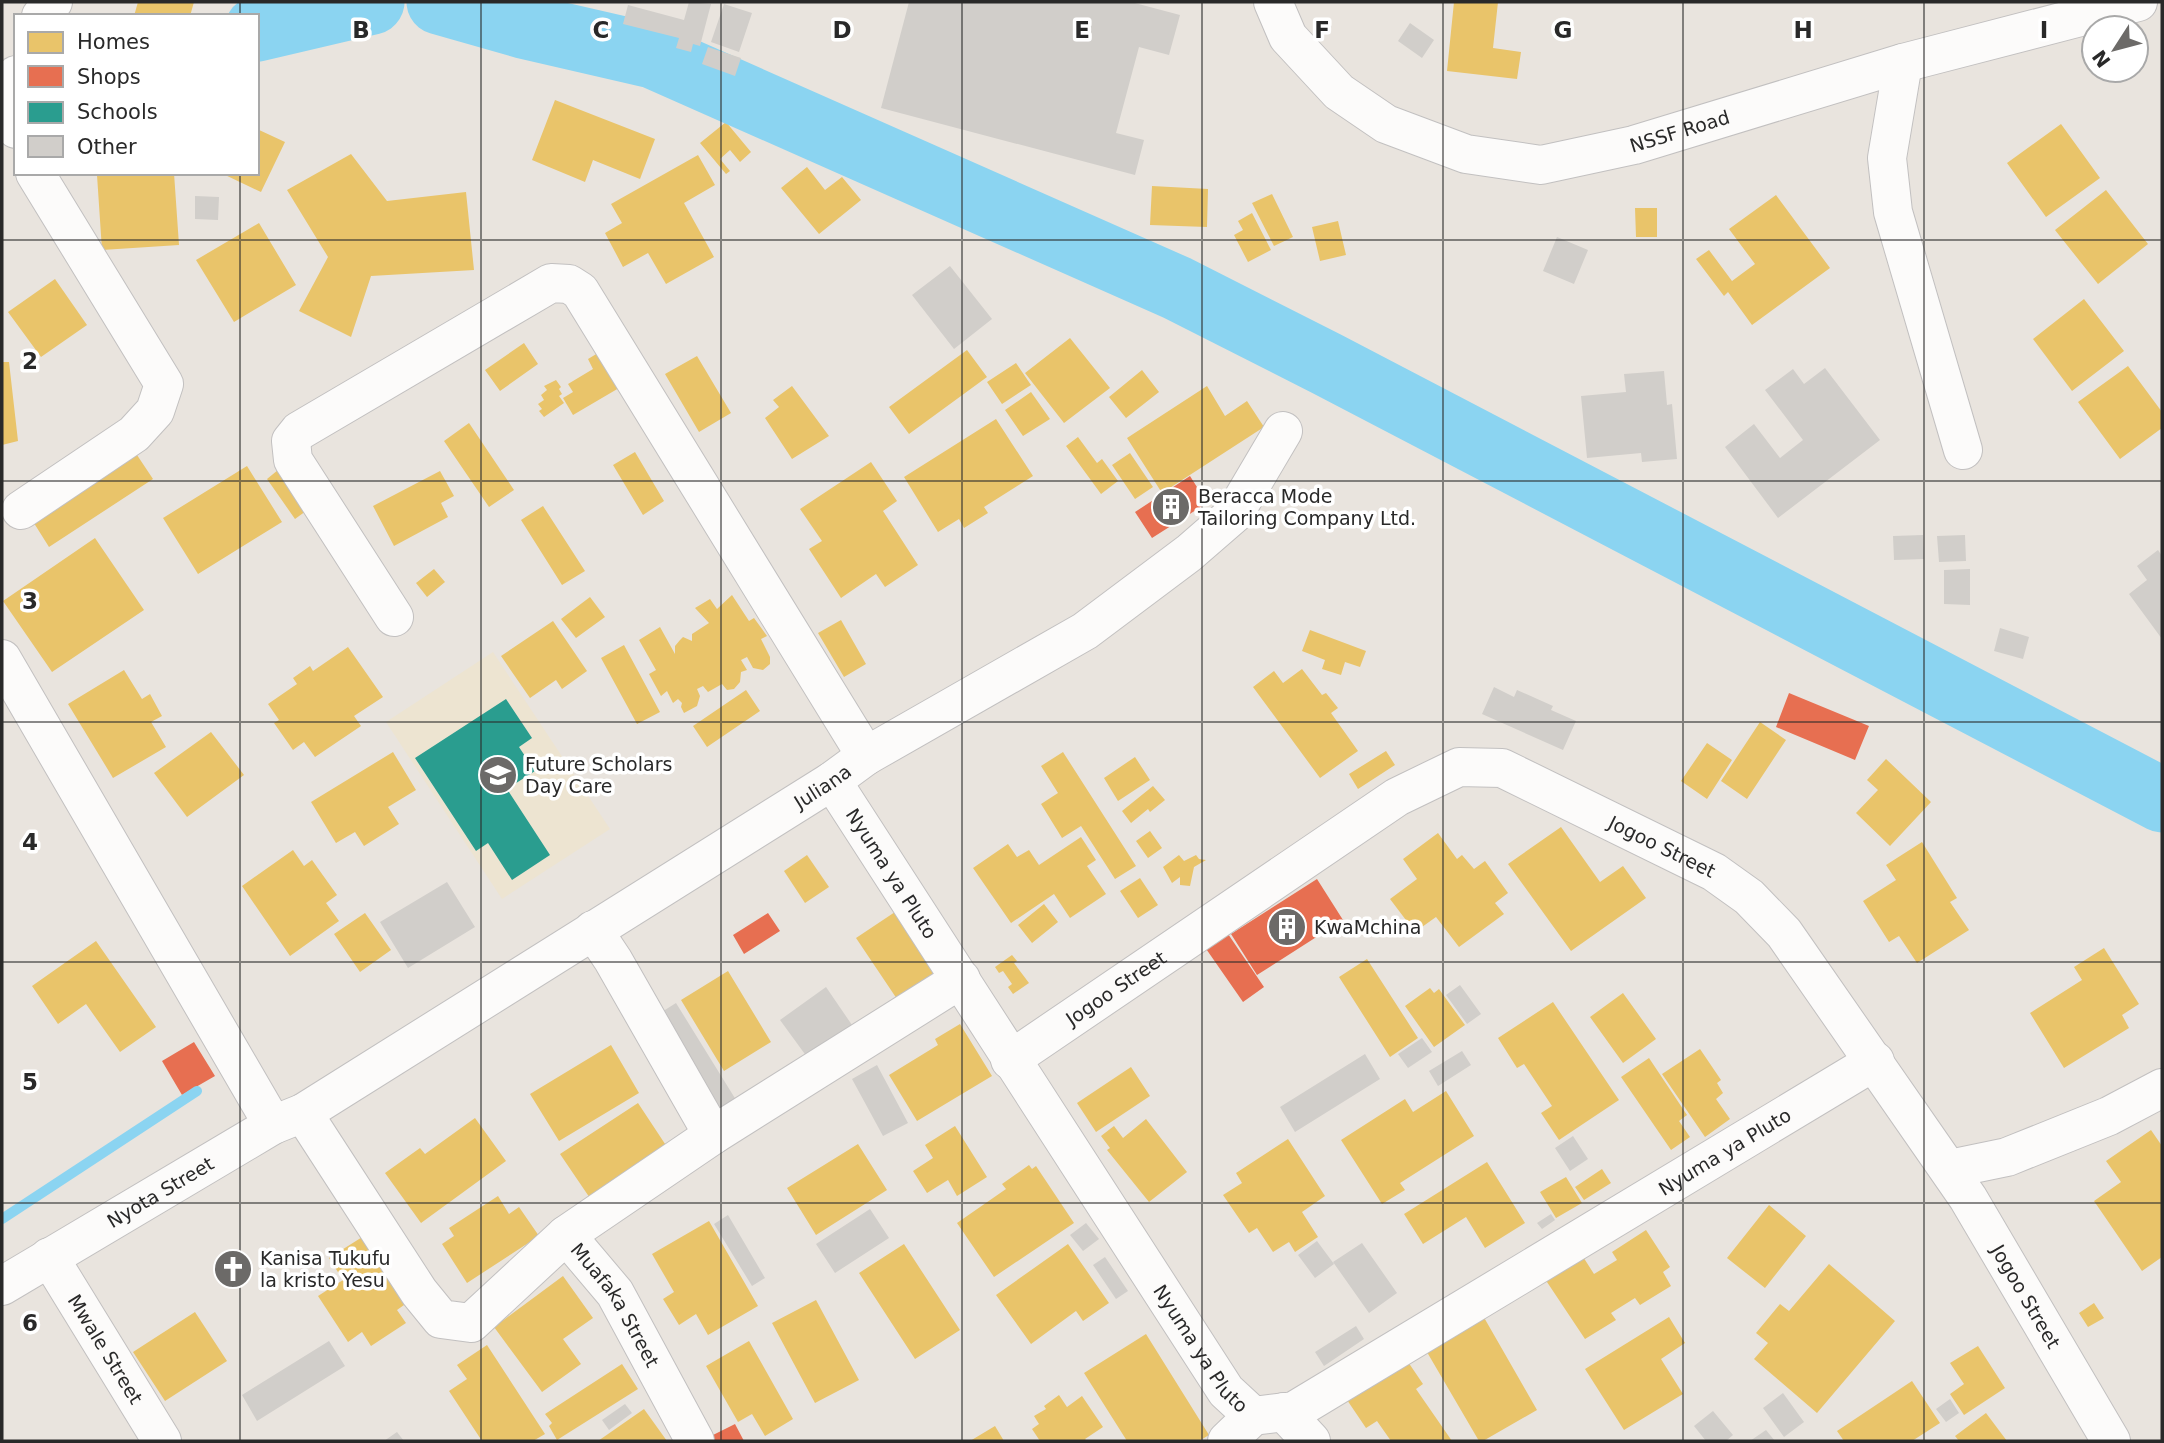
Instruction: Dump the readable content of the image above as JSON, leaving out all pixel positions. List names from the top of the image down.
{
  "streets": {
    "street": [
      "NSSF Road",
      "Juliana",
      "Jogoo Street",
      "Nyuma ya Pluto",
      "Nyota Street",
      "Muafaka Street",
      "Mwale Street"
    ]
  },
  "crossings": [
    ["Juliana", "Nyuma ya Pluto"],
    ["Juliana", "Nyota Street"],
    ["Juliana", "Muafaka Street"],
    ["Jogoo Street", "Nyuma ya Pluto"],
    ["Nyota Street", "Muafaka Street"],
    ["Nyota Street", "Mwale Street"]
  ],
  "places": {
    "building": ["Beracca Mode Tailoring Company Ltd.", "KwaMchina"],
    "school or university": ["Future Scholars Day Care"],
    "church": ["Kanisa Tukufu la kristo Yesu"]
  },
  "legend": [
    "Homes",
    "Shops",
    "Schools",
    "Other"
  ],
  "north": "bottom left",
  "grid": {
    "columns": [
      "B",
      "C",
      "D",
      "E",
      "F",
      "G",
      "H",
      "I"
    ],
    "rows": [
      "2",
      "3",
      "4",
      "5",
      "6"
    ]
  }
}
